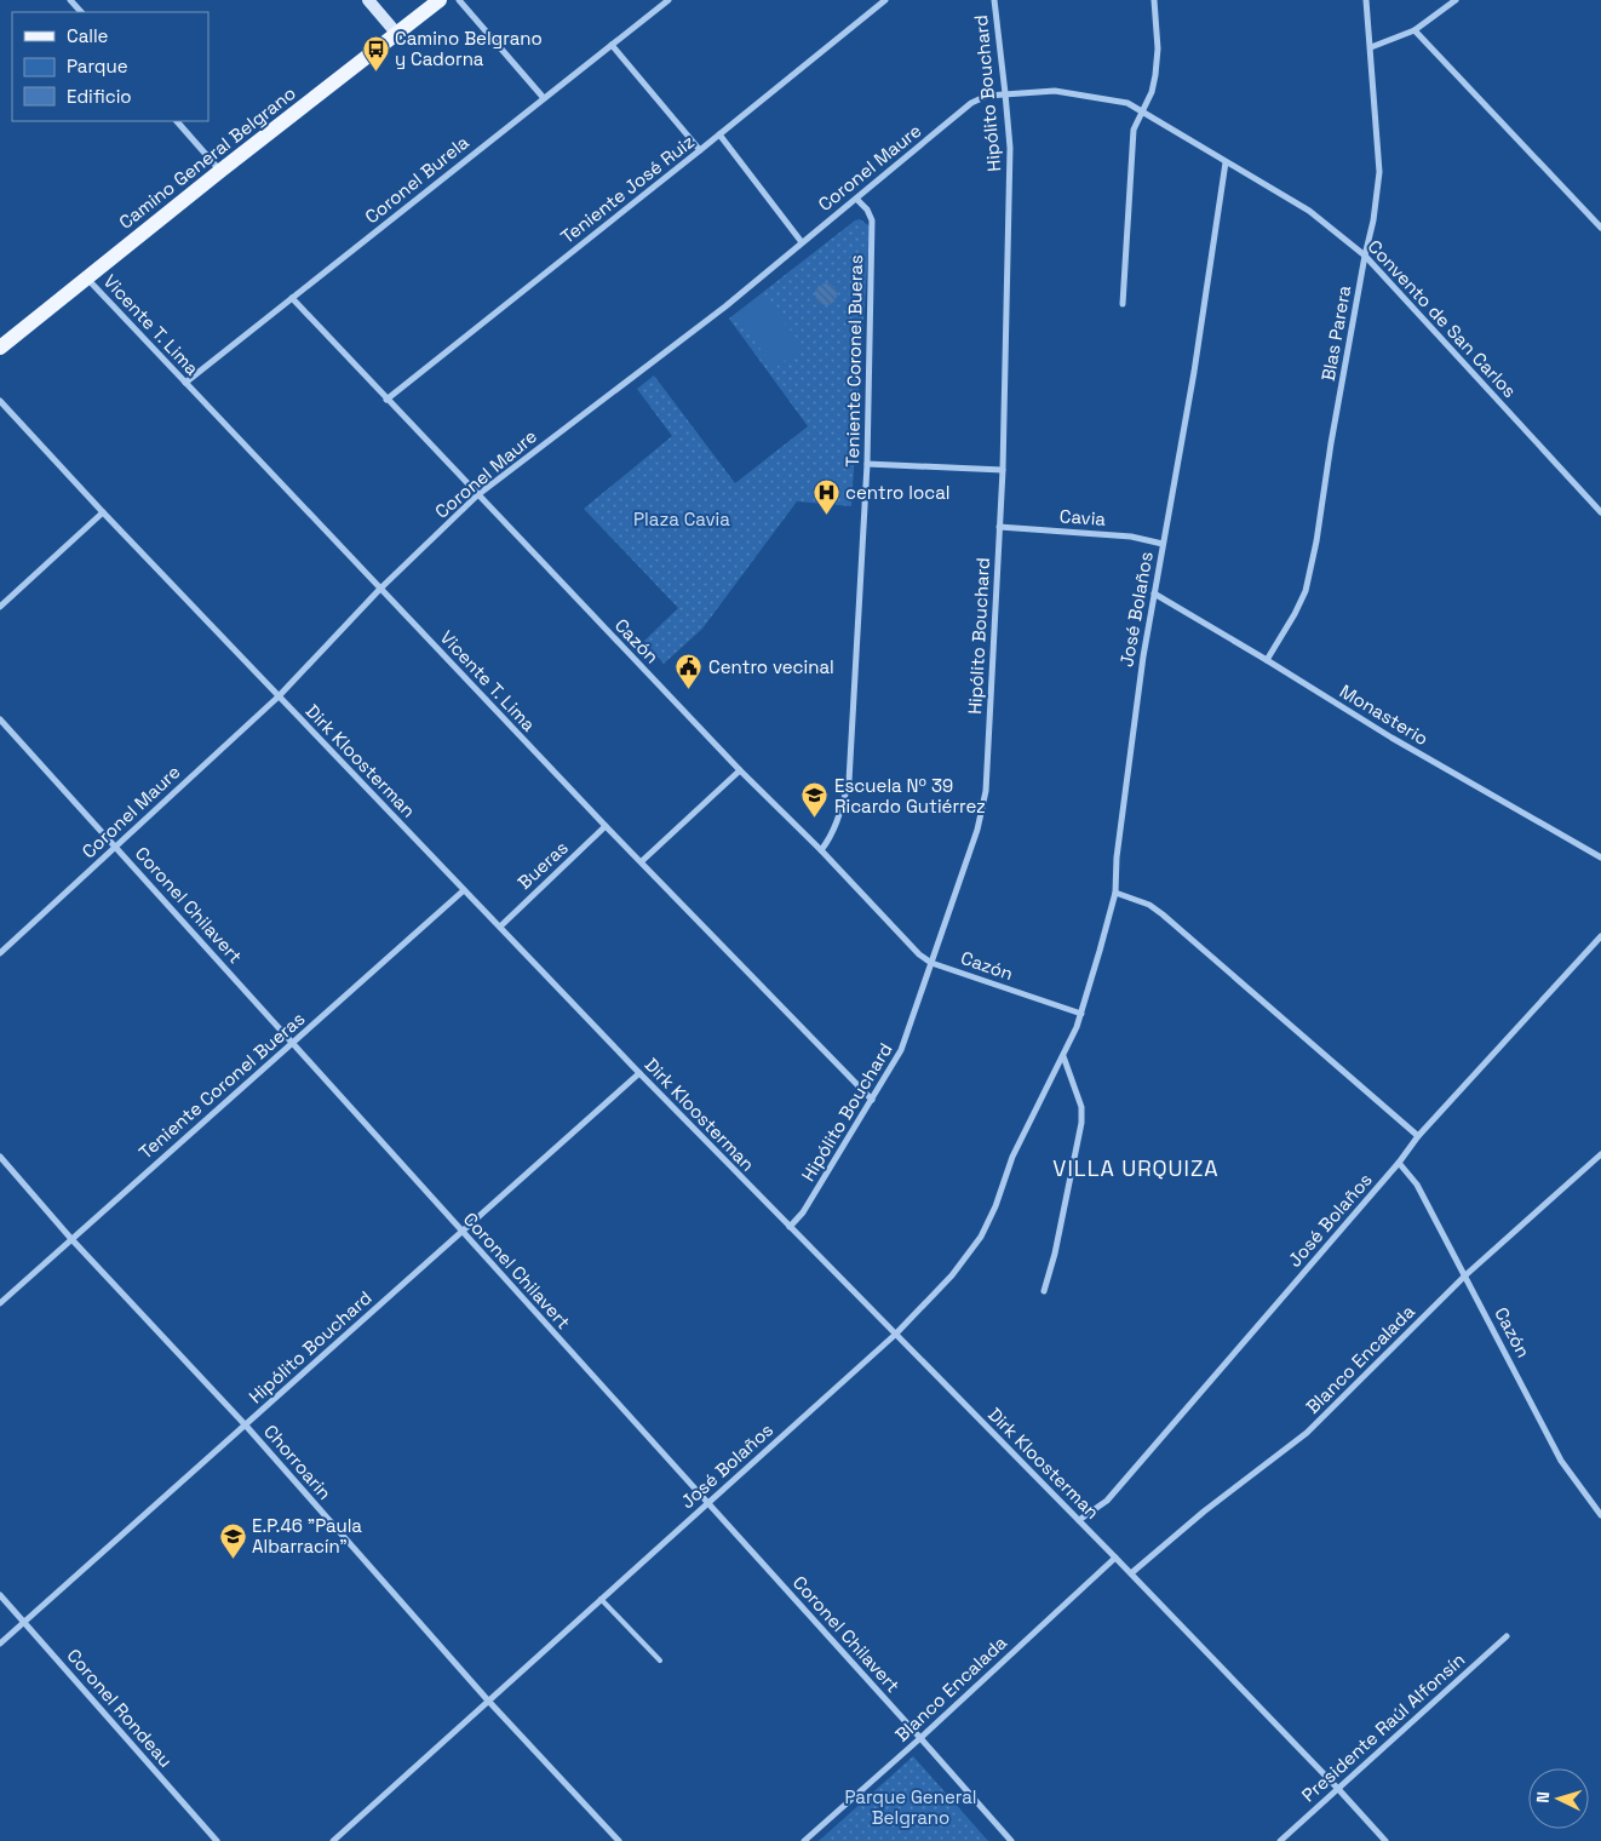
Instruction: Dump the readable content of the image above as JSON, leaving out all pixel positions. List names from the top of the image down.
{
  "streets": {
    "main road": ["Camino General Belgrano"],
    "street": [
      "Hipólito Bouchard",
      "Coronel Maure",
      "Coronel Burela",
      "Teniente José Ruiz",
      "Convento de San Carlos",
      "Vicente T. Lima",
      "Blas Parera",
      "Teniente Coronel Bueras",
      "Cavia",
      "José Bolaños",
      "Cazón",
      "Monasterio",
      "Dirk Kloosterman",
      "Bueras",
      "Coronel Chilavert",
      "Blanco Encalada",
      "Chorroarin",
      "Coronel Rondeau",
      "Presidente Raúl Alfonsín"
    ]
  },
  "crossings": [
    ["Hipólito Bouchard", "Coronel Maure"],
    ["Hipólito Bouchard", "Convento de San Carlos"],
    ["Hipólito Bouchard", "Vicente T. Lima"],
    ["Hipólito Bouchard", "Cavia"],
    ["Hipólito Bouchard", "Cazón"],
    ["Hipólito Bouchard", "Dirk Kloosterman"],
    ["Hipólito Bouchard", "Coronel Chilavert"],
    ["Hipólito Bouchard", "Chorroarin"],
    ["Hipólito Bouchard", "Coronel Rondeau"],
    ["Camino General Belgrano", "Vicente T. Lima"],
    ["Coronel Maure", "Convento de San Carlos"],
    ["Coronel Maure", "Vicente T. Lima"],
    ["Coronel Maure", "Teniente Coronel Bueras"],
    ["Coronel Maure", "Cazón"],
    ["Coronel Maure", "Dirk Kloosterman"],
    ["Coronel Maure", "Coronel Chilavert"],
    ["Coronel Burela", "Vicente T. Lima"],
    ["Coronel Burela", "Cazón"],
    ["Teniente José Ruiz", "Cazón"],
    ["Convento de San Carlos", "Blas Parera"],
    ["Convento de San Carlos", "José Bolaños"],
    ["Vicente T. Lima", "Bueras"],
    ["Blas Parera", "Monasterio"],
    ["Teniente Coronel Bueras", "Cazón"],
    ["Teniente Coronel Bueras", "Dirk Kloosterman"],
    ["Teniente Coronel Bueras", "Coronel Chilavert"],
    ["Teniente Coronel Bueras", "Chorroarin"],
    ["Cavia", "José Bolaños"],
    ["José Bolaños", "Cazón"],
    ["José Bolaños", "Monasterio"],
    ["José Bolaños", "Dirk Kloosterman"],
    ["José Bolaños", "Coronel Chilavert"],
    ["José Bolaños", "Chorroarin"],
    ["Cazón", "Blanco Encalada"],
    ["Dirk Kloosterman", "Bueras"],
    ["Dirk Kloosterman", "Blanco Encalada"],
    ["Dirk Kloosterman", "Presidente Raúl Alfonsín"],
    ["Coronel Chilavert", "Blanco Encalada"]
  ],
  "districts": ["VILLA URQUIZA"],
  "parks": ["Plaza Cavia", "Parque General Belgrano"],
  "places": {
    "bus stop": ["Camino Belgrano y Cadorna"],
    "hospital": ["centro local"],
    "public building": ["Centro vecinal"],
    "school or university": ["Escuela Nº 39 Ricardo Gutiérrez", "E.P.46 \"Paula Albarracín\""]
  },
  "legend": ["Calle", "Parque", "Edificio"],
  "north": "left"
}
